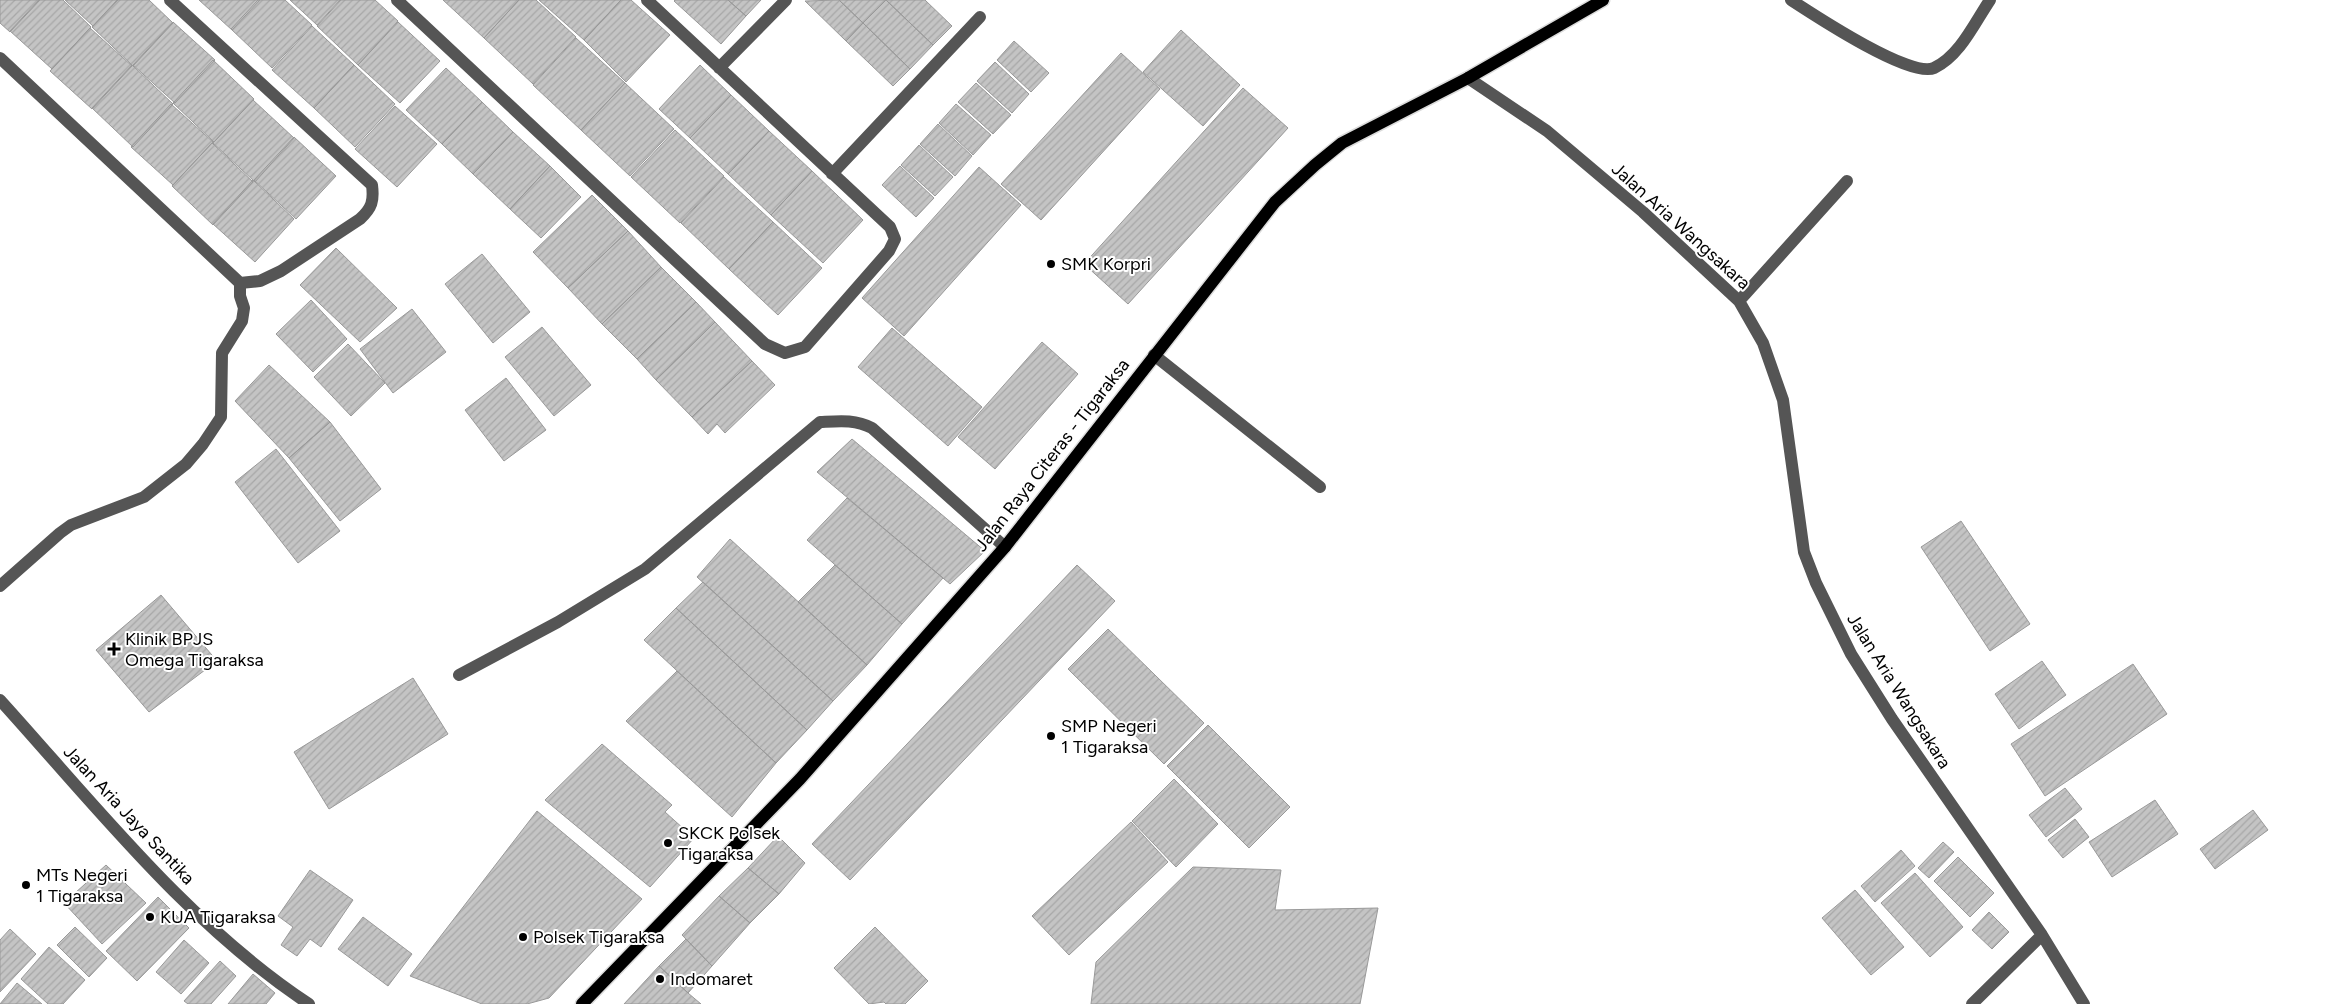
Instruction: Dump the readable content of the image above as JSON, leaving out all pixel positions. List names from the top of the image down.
{
  "streets": {
    "main road": ["Jalan Raya Citeras - Tigaraksa"],
    "street": ["Jalan Aria Wangsakara", "Jalan Aria Jaya Santika"]
  },
  "crossings": [
    ["Jalan Aria Wangsakara", "Jalan Raya Citeras - Tigaraksa"]
  ],
  "places": {
    "other": [
      "SMK Korpri",
      "SMP Negeri 1 Tigaraksa",
      "SKCK Polsek Tigaraksa",
      "MTs Negeri 1 Tigaraksa",
      "KUA Tigaraksa",
      "Polsek Tigaraksa",
      "Indomaret"
    ],
    "health": ["Klinik BPJS Omega Tigaraksa"]
  }
}
